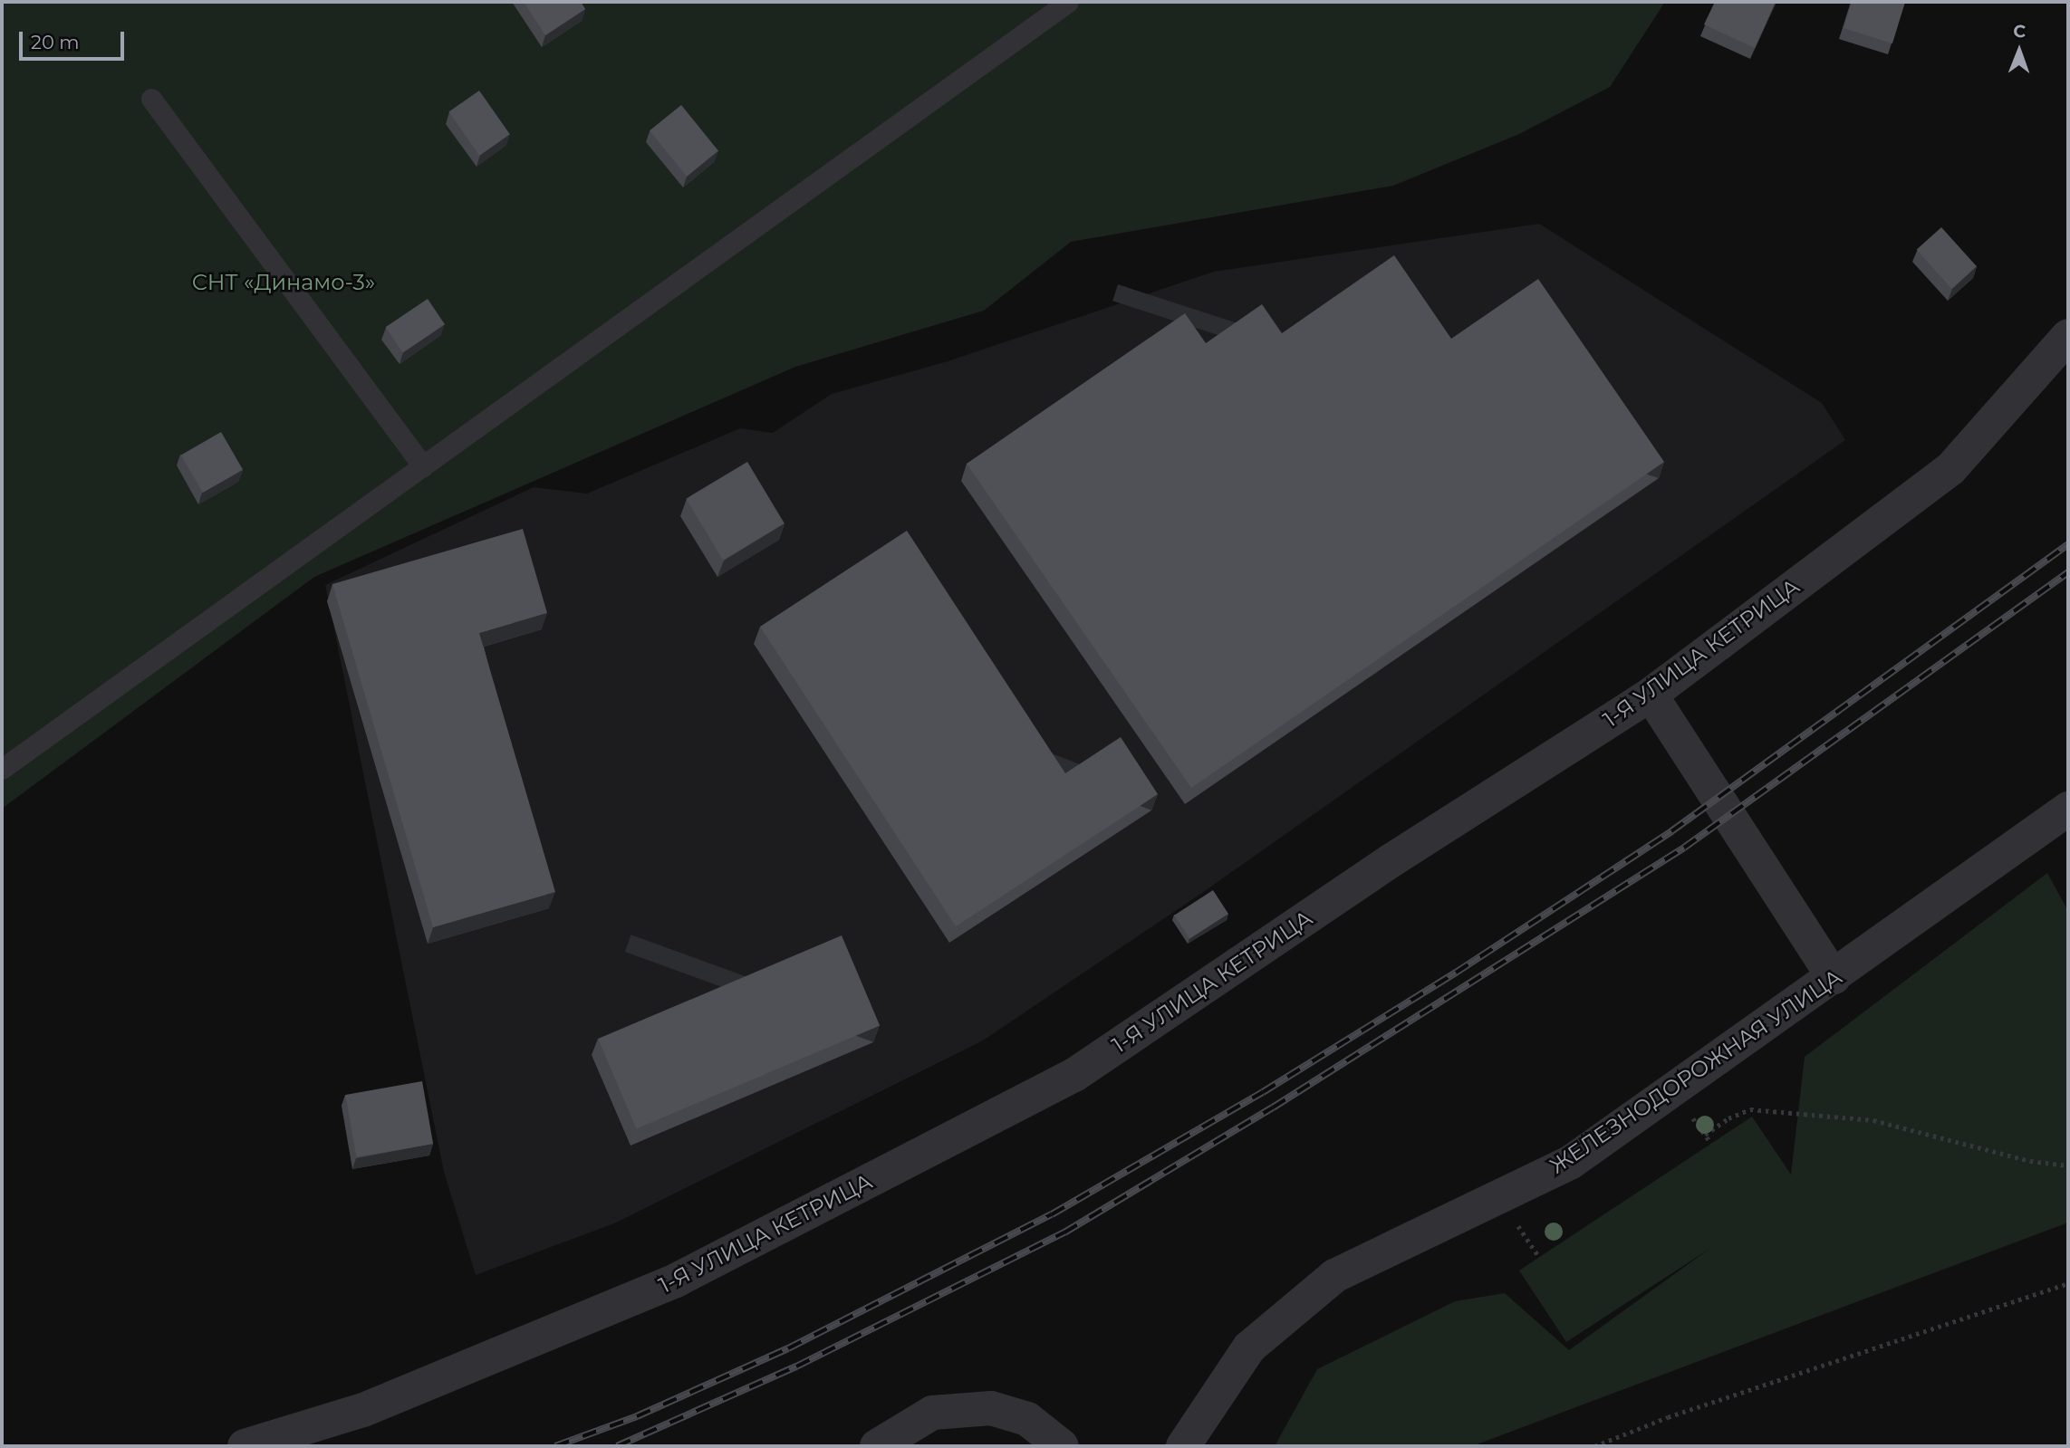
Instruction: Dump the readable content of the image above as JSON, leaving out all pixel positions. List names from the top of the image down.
{
  "streets": {
    "street": ["1-Я УЛИЦА КЕТРИЦА", "ЖЕЛЕЗНОДОРОЖНАЯ УЛИЦА"]
  },
  "parks": ["СНТ «Динамо-3»"],
  "scale_bar": "20 m",
  "north": "top"
}
